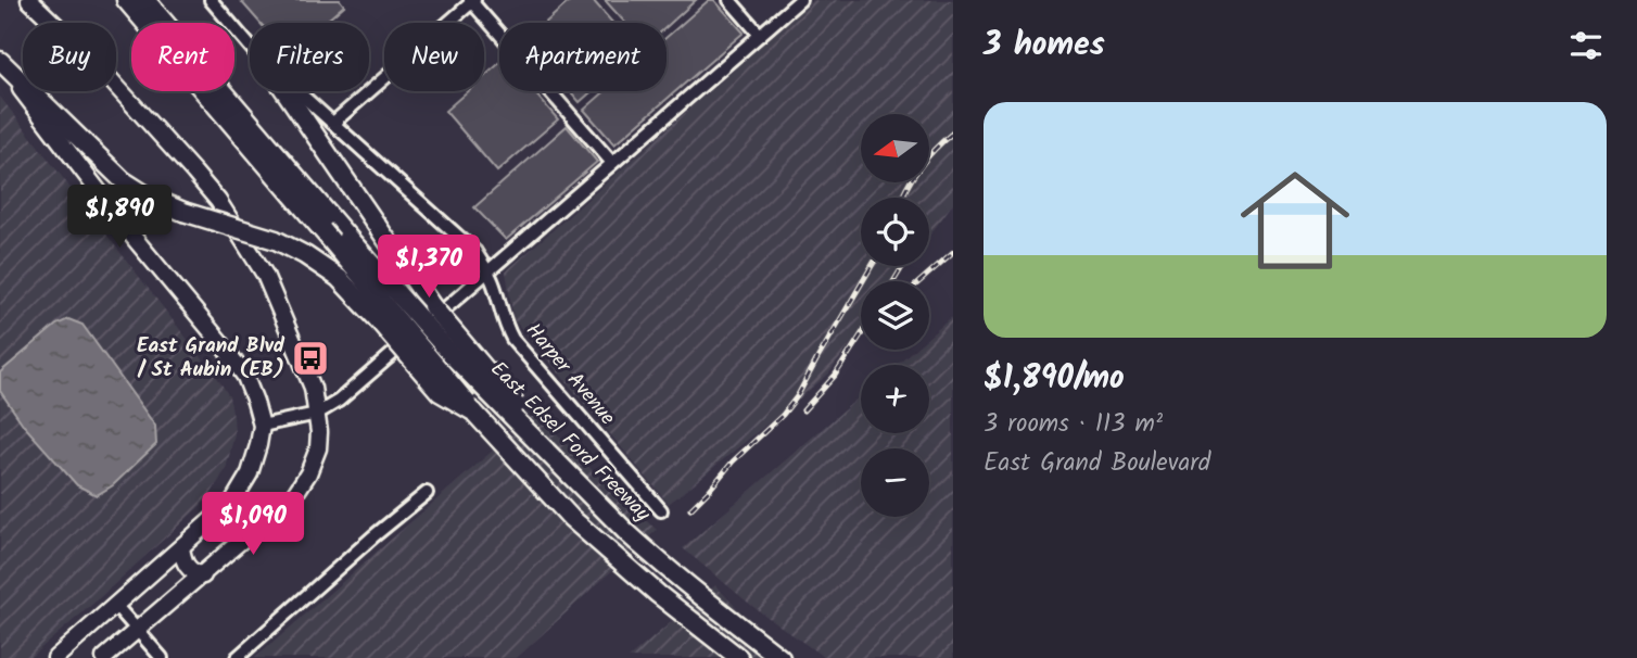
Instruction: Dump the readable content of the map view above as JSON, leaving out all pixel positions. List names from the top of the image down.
{
  "streets": {
    "highway": ["East Edsel Ford Freeway"],
    "street": ["Harper Avenue"]
  },
  "places": {
    "bus stop": ["East Grand Blvd / St Aubin (EB)"]
  },
  "north": "left",
  "page": {
    "heading": "3 homes",
    "chip": [
      "Buy",
      "Rent",
      "Filters",
      "New",
      "Apartment"
    ],
    "list": [
      {
        "name": "$1,890/mo",
        "note": "3 rooms · 113 m² · East Grand Boulevard"
      }
    ],
    "map_buttons": ["+", "−"],
    "price": ["$1,890", "$1,370", "$1,090"]
  }
}
